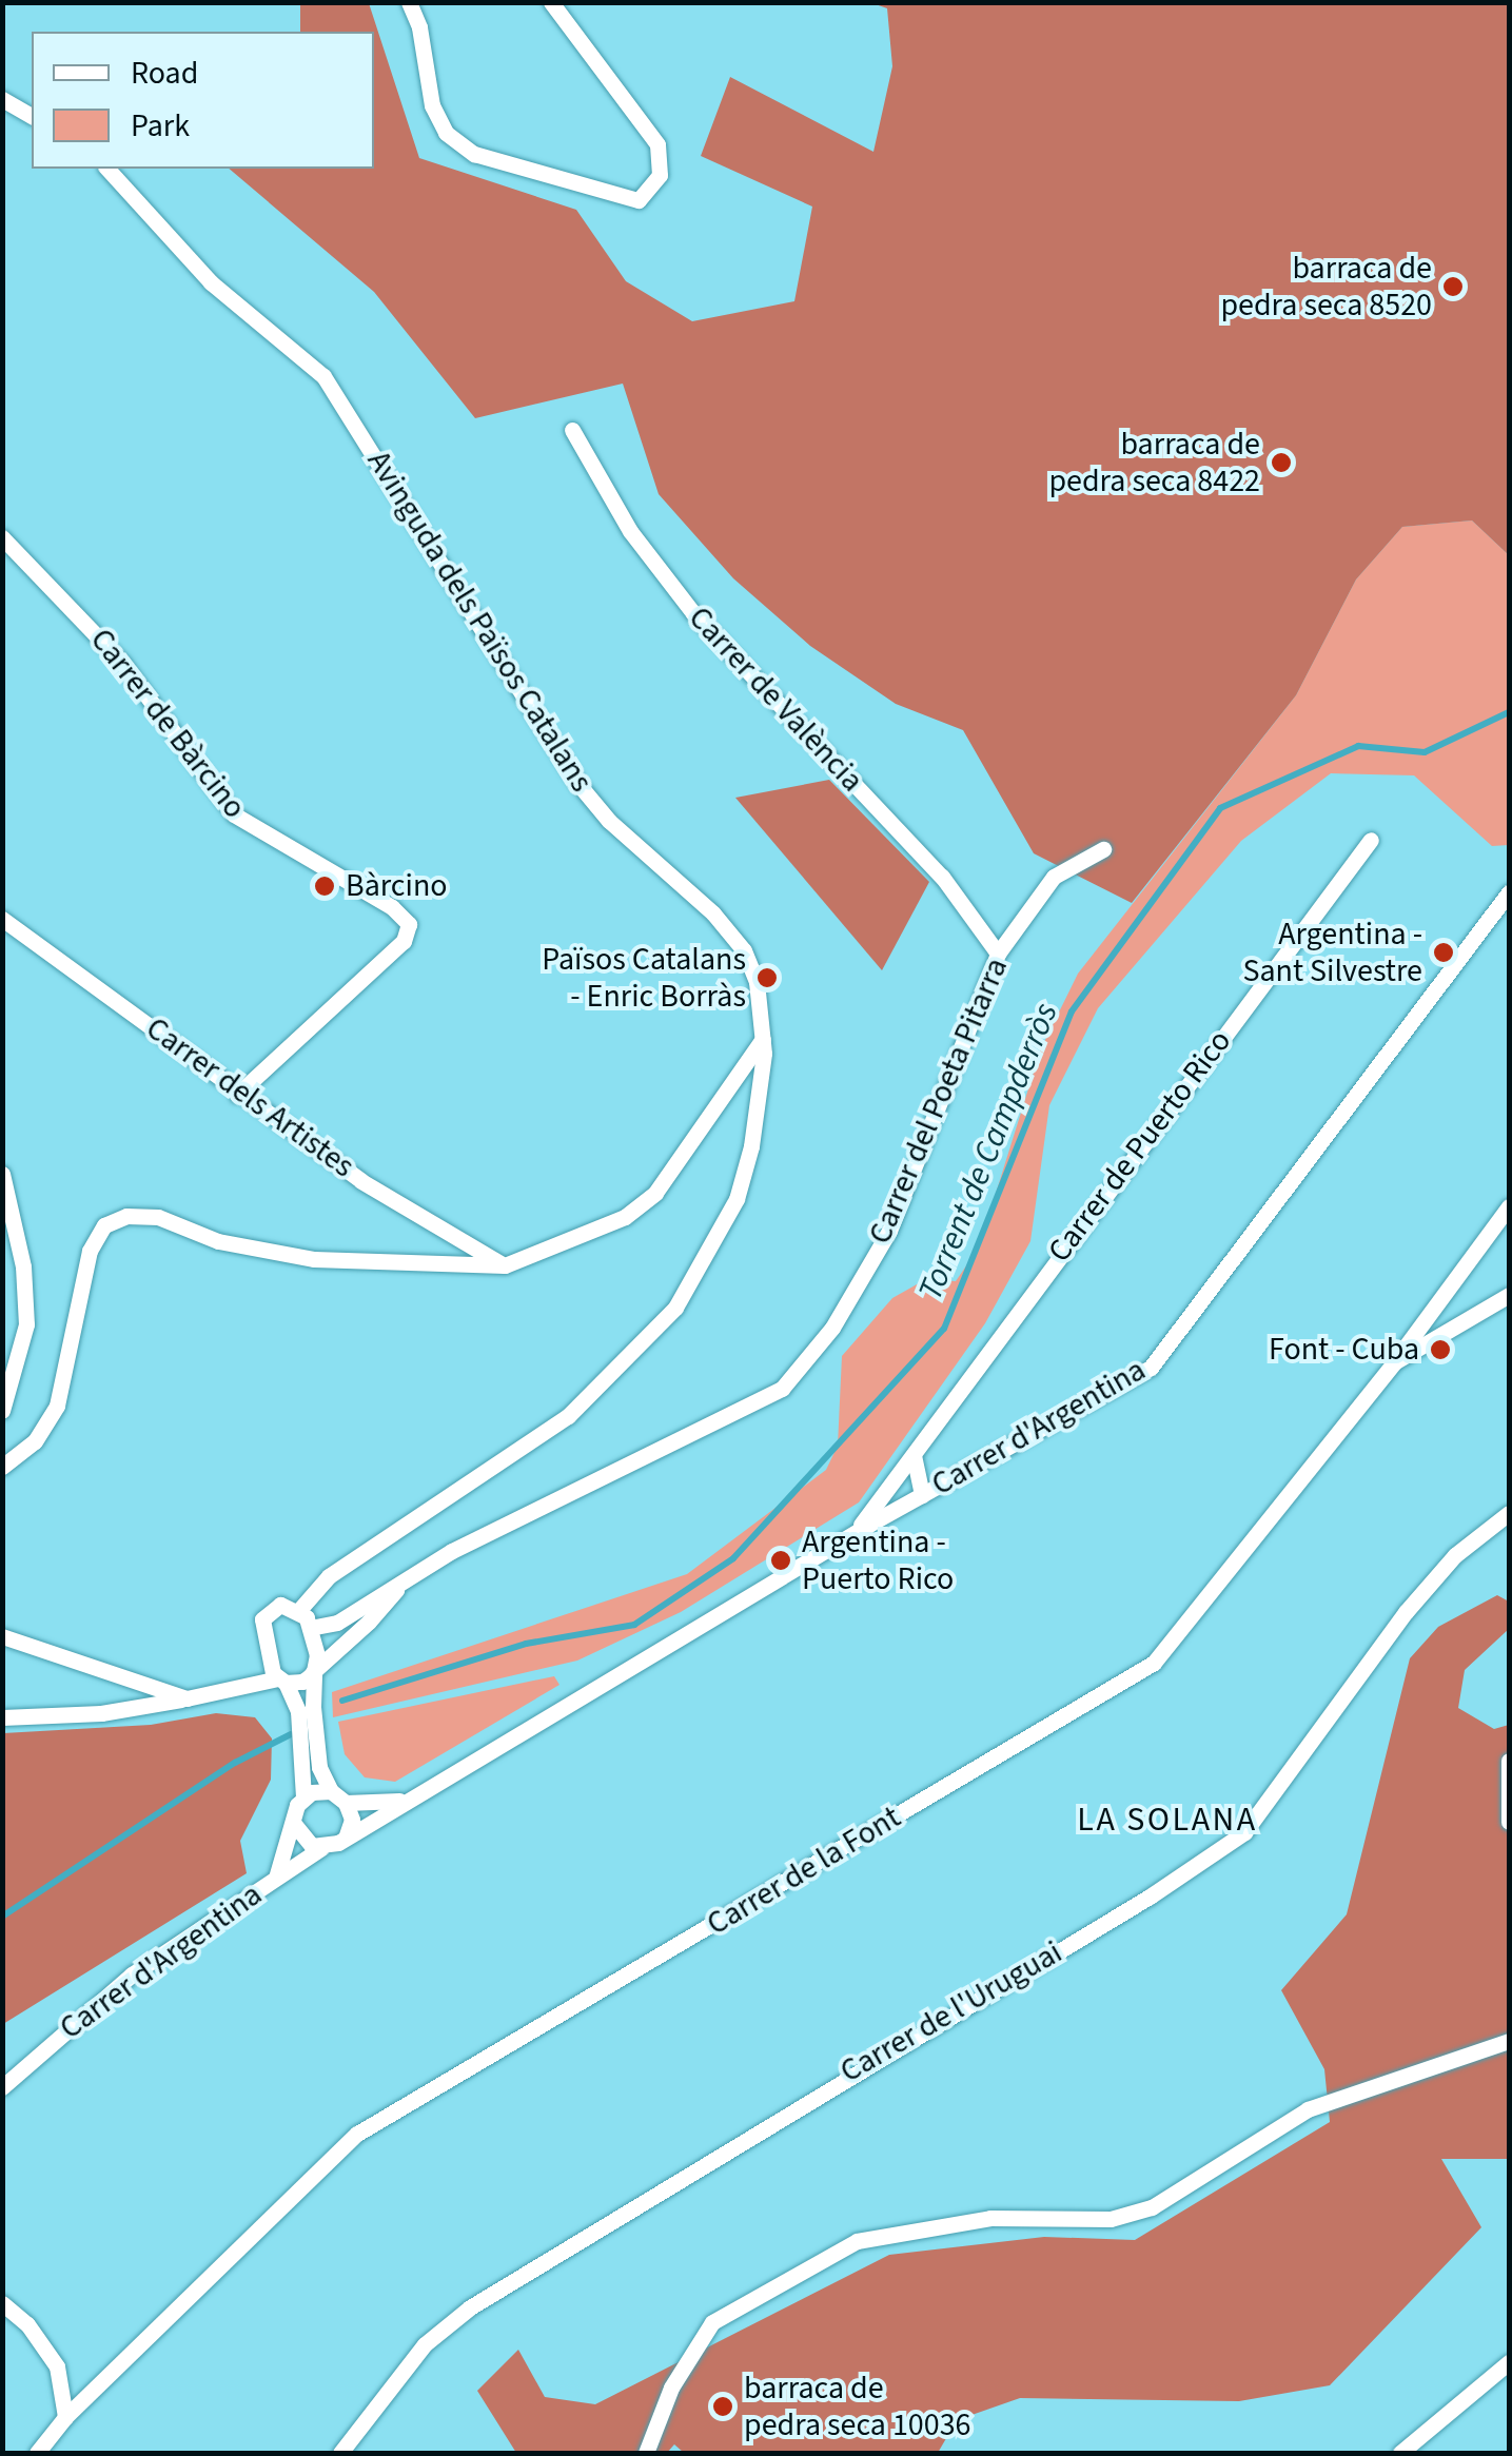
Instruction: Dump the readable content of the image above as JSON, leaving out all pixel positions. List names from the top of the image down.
{
  "streets": {
    "street": [
      "Avinguda dels Països Catalans",
      "Carrer de València",
      "Carrer de Bàrcino",
      "Carrer dels Artistes",
      "Carrer del Poeta Pitarra",
      "Carrer de Puerto Rico",
      "Carrer d'Argentina",
      "Carrer de la Font",
      "Carrer de l'Uruguai"
    ]
  },
  "crossings": [
    ["Avinguda dels Països Catalans", "Carrer del Poeta Pitarra"],
    ["Carrer de València", "Carrer del Poeta Pitarra"],
    ["Carrer de Bàrcino", "Carrer dels Artistes"],
    ["Carrer de Puerto Rico", "Carrer d'Argentina"]
  ],
  "districts": ["LA SOLANA"],
  "water": ["Torrent de Campderròs"],
  "places": [
    "barraca de pedra seca 8520",
    "barraca de pedra seca 8422",
    "Bàrcino",
    "Argentina - Sant Silvestre",
    "Països Catalans - Enric Borràs",
    "Font - Cuba",
    "Argentina - Puerto Rico",
    "barraca de pedra seca 10036"
  ],
  "legend": ["Road", "Park"]
}
